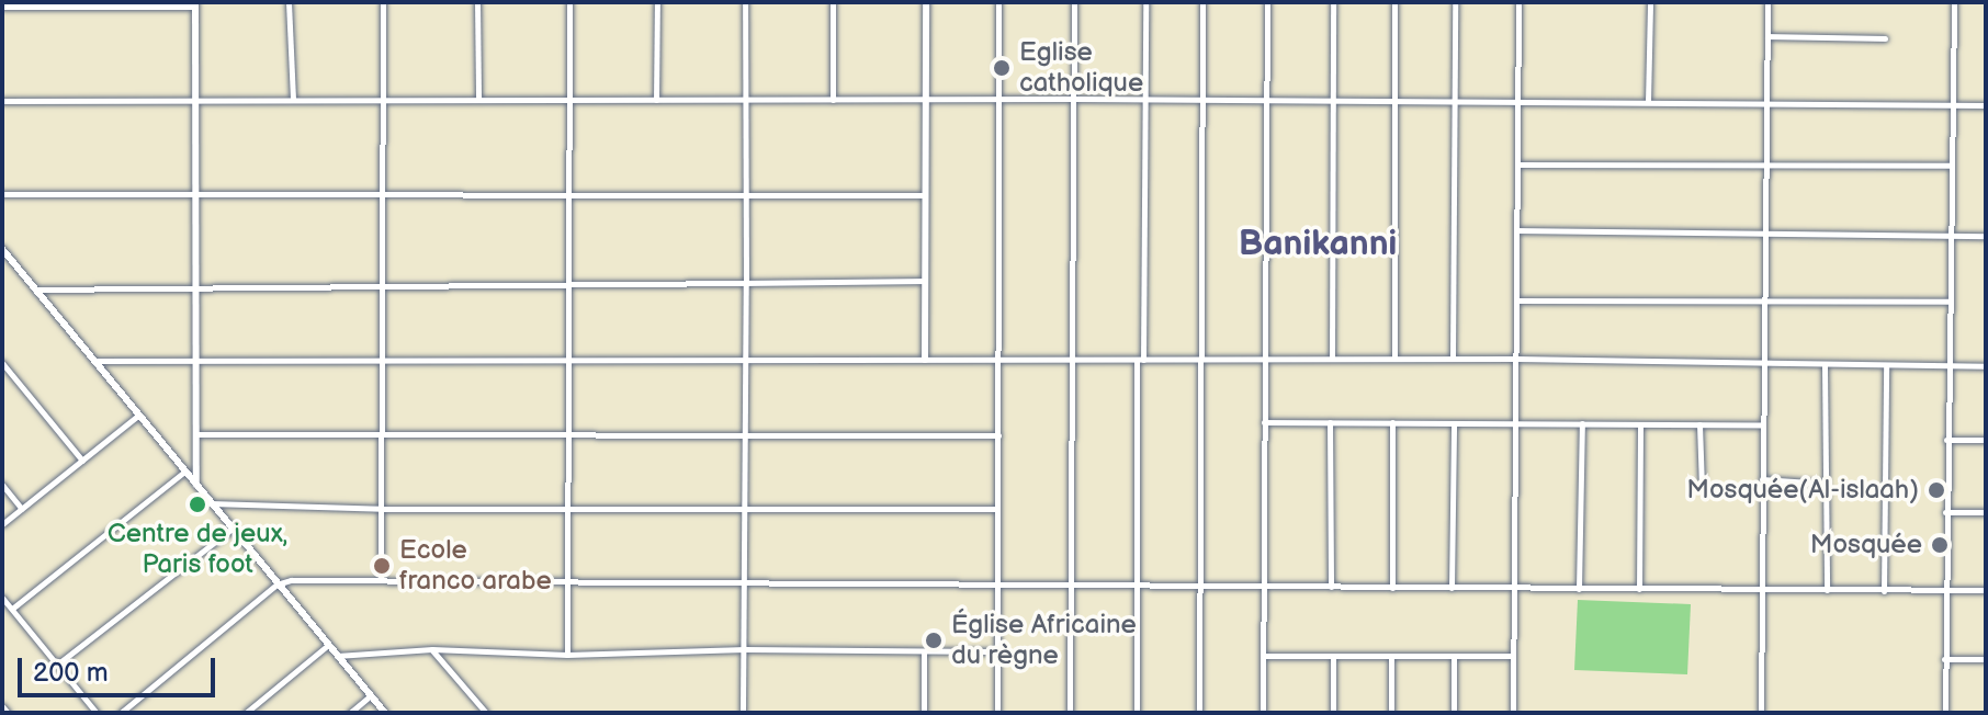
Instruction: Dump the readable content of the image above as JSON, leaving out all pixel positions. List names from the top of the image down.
{
  "districts": ["Banikanni"],
  "places": [
    "Eglise catholique",
    "Mosquée(Al-islaah)",
    "Centre de jeux, Paris foot",
    "Mosquée",
    "Ecole franco arabe",
    "Église Africaine du règne"
  ],
  "scale_bar": "200 m"
}
